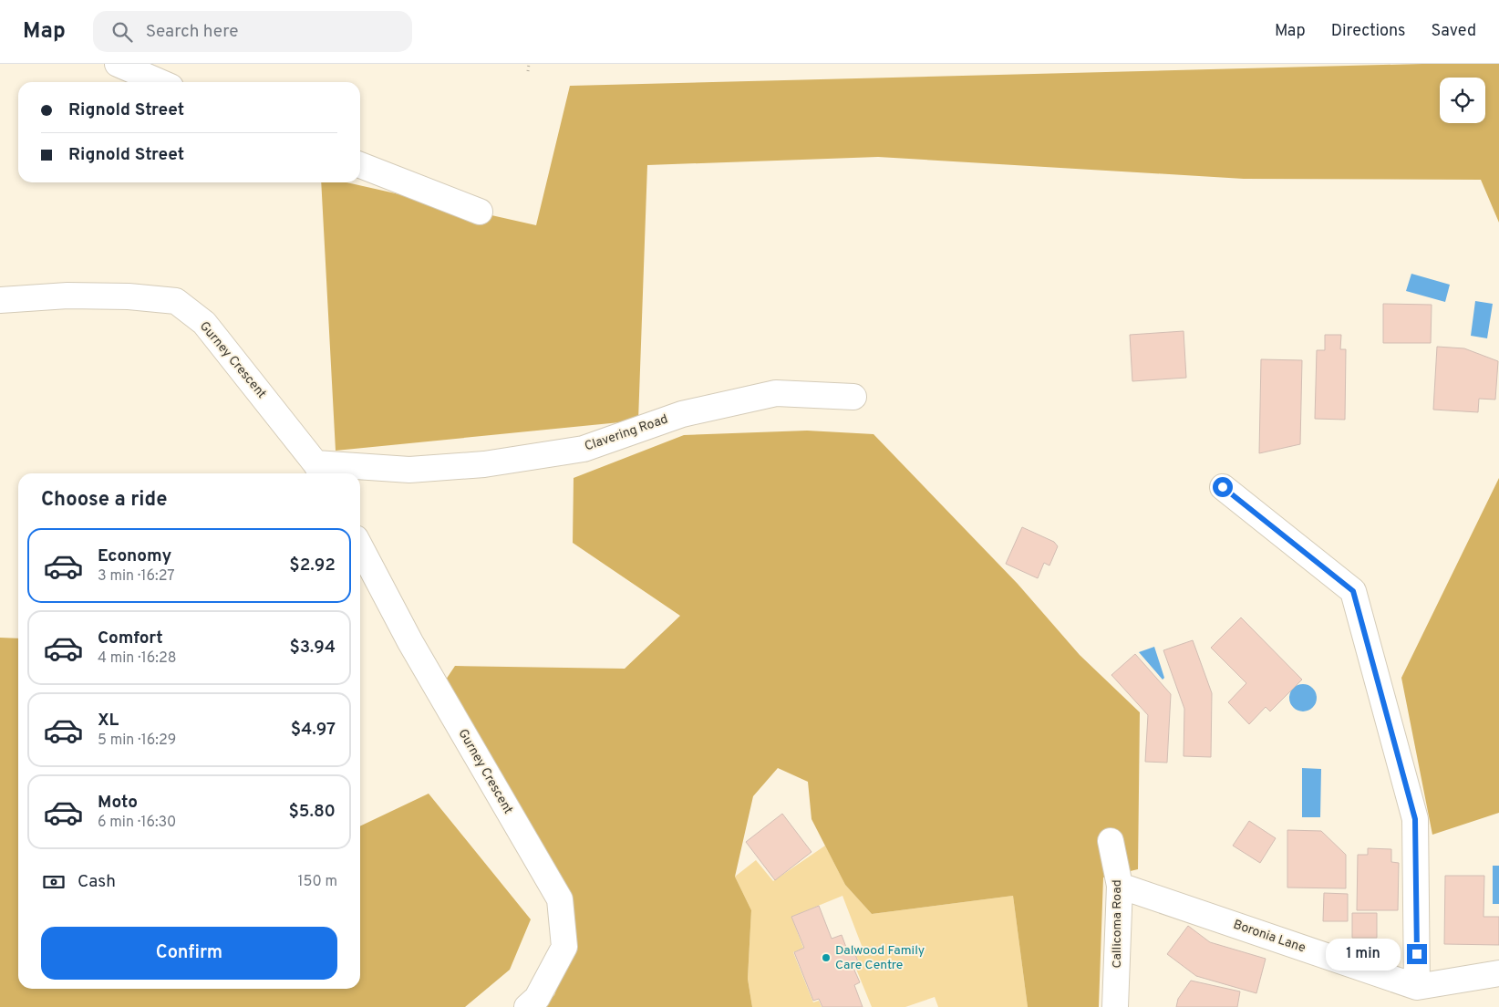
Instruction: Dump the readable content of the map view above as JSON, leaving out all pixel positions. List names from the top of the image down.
{
  "streets": {
    "street": [
      "Gurney Crescent",
      "Clavering Road",
      "Callicoma Road",
      "Boronia Lane"
    ]
  },
  "crossings": [
    ["Gurney Crescent", "Clavering Road"],
    ["Callicoma Road", "Boronia Lane"]
  ],
  "places": ["Dalwood Family Care Centre"],
  "page": {
    "header": "Map",
    "search": "Search here",
    "nav": ["Map", "Directions", "Saved"],
    "banner": ["Rignold Street", "Rignold Street"],
    "heading": "Choose a ride",
    "list": [
      {
        "name": "Economy",
        "note": "3 min · 16:27",
        "value": "$2.92"
      },
      {
        "name": "Comfort",
        "note": "4 min · 16:28",
        "value": "$3.94"
      },
      {
        "name": "XL",
        "note": "5 min · 16:29",
        "value": "$4.97"
      },
      {
        "name": "Moto",
        "note": "6 min · 16:30",
        "value": "$5.80"
      }
    ],
    "pay": ["Cash", "150 m"],
    "buttons": "Confirm",
    "bubble": "1 min"
  }
}
